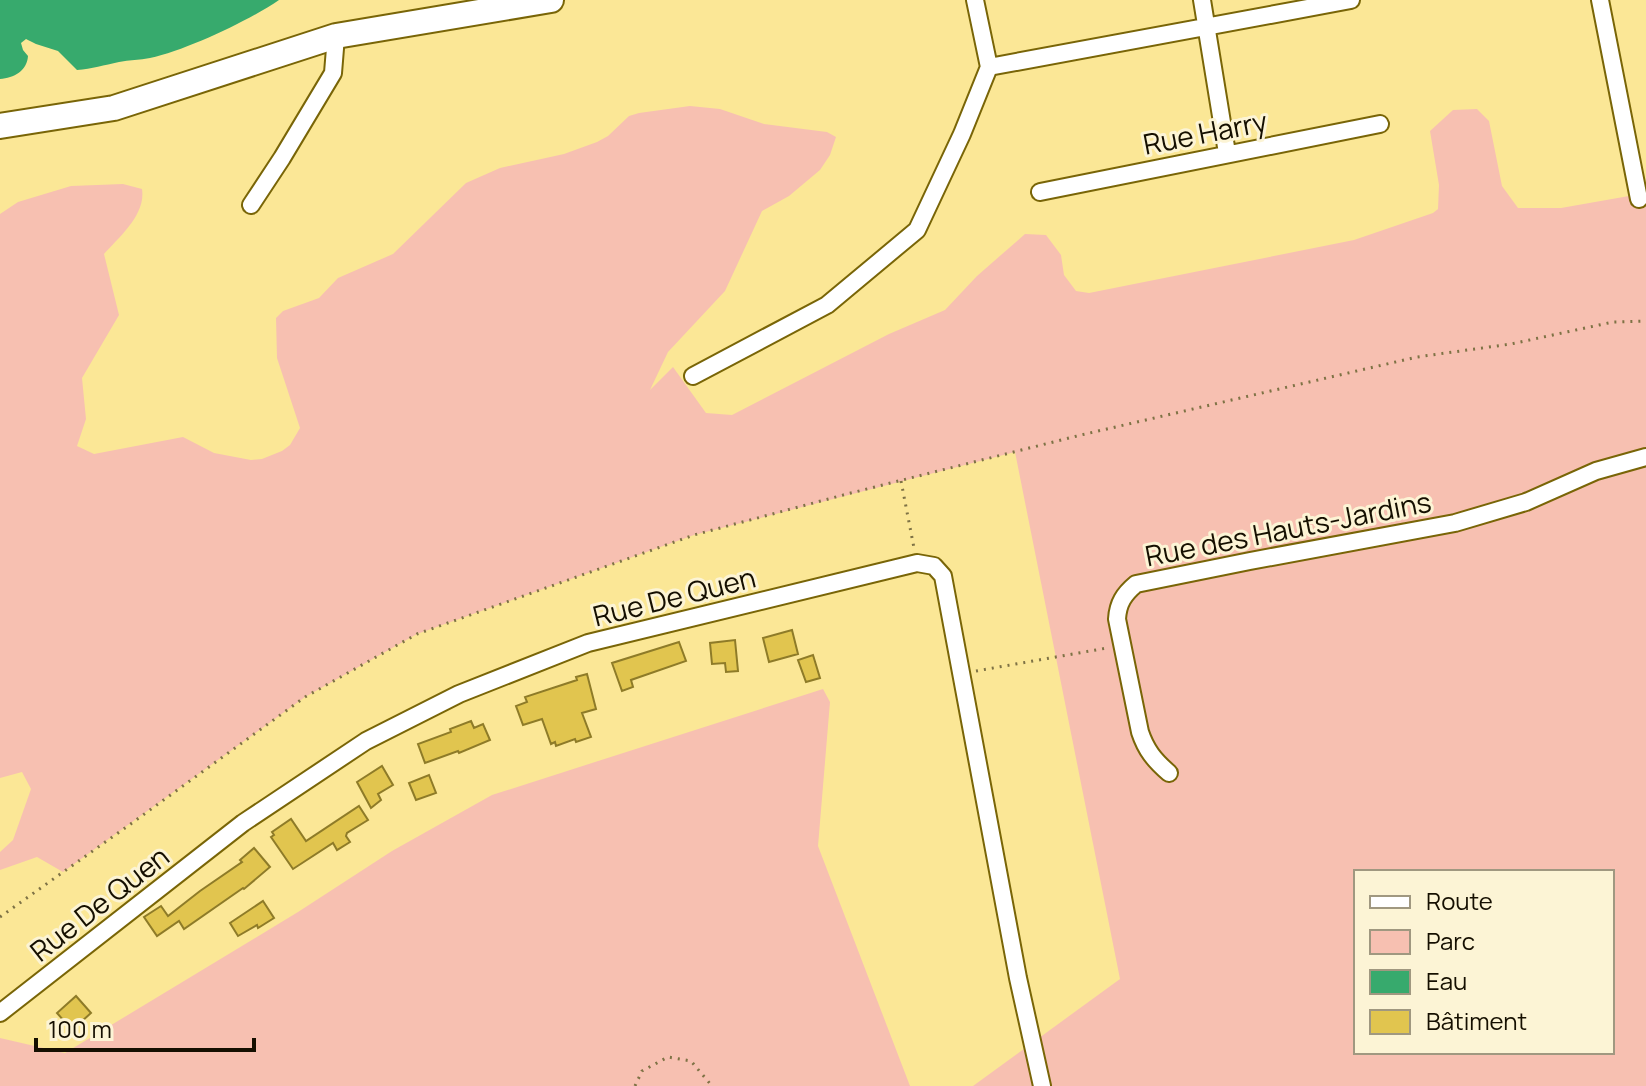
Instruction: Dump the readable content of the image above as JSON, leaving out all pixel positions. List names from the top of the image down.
{
  "streets": {
    "street": ["Rue Harry", "Rue des Hauts-Jardins", "Rue De Quen"]
  },
  "legend": [
    "Route",
    "Parc",
    "Eau",
    "Bâtiment"
  ],
  "scale_bar": "100 m"
}
